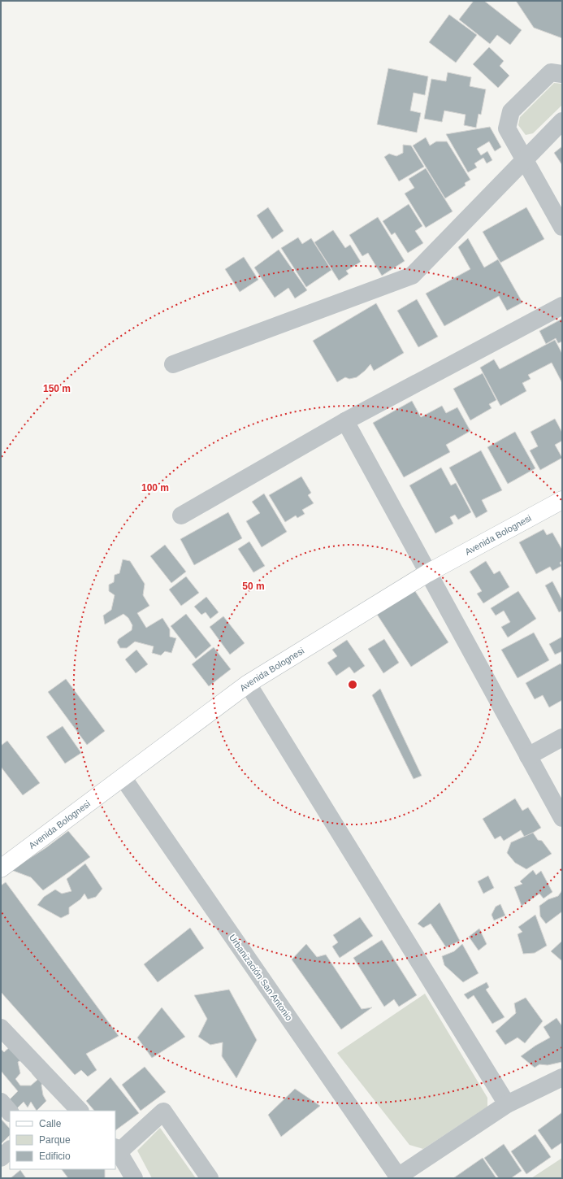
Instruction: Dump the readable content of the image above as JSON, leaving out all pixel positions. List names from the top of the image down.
{
  "streets": {
    "main road": ["Avenida Bolognesi"],
    "street": ["Urbanización San Antonio"]
  },
  "crossings": [
    ["Avenida Bolognesi", "Urbanización San Antonio"]
  ],
  "legend": ["Calle", "Parque", "Edificio"],
  "rings": ["150 m", "100 m", "50 m"]
}
